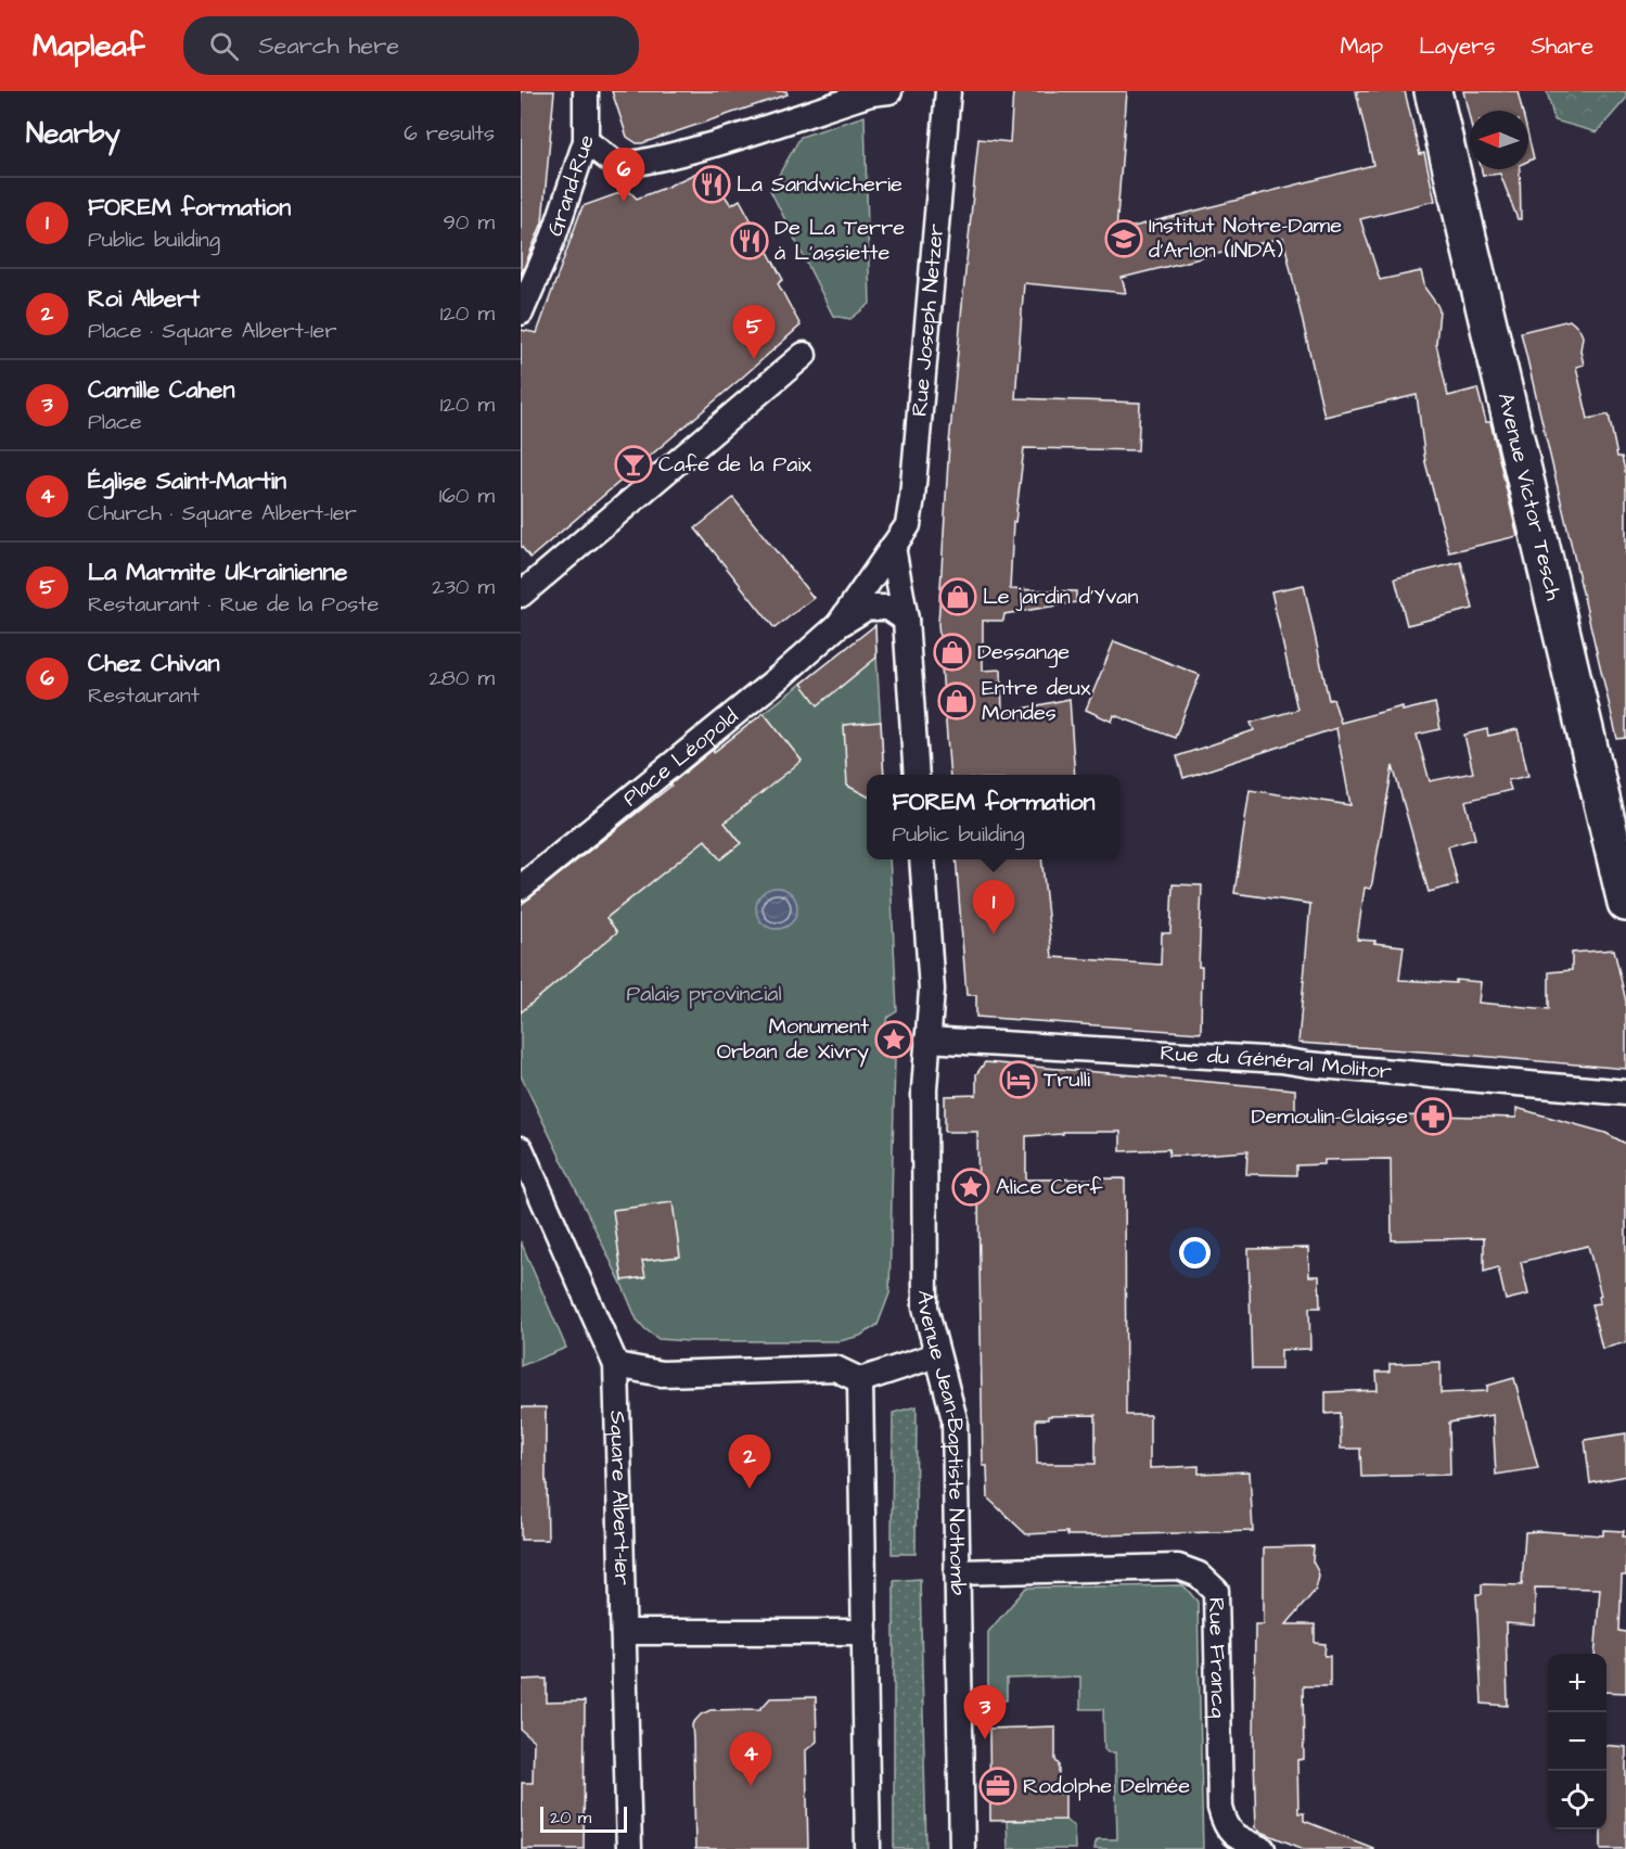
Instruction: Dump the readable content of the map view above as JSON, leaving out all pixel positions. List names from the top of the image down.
{
  "streets": {
    "main road": ["Avenue Victor Tesch"],
    "street": [
      "Grand-Rue",
      "Rue Joseph Netzer",
      "Place Léopold",
      "Rue du Général Molitor",
      "Avenue Jean-Baptiste Nothomb",
      "Square Albert-1er",
      "Rue Francq"
    ]
  },
  "crossings": [
    ["Rue Joseph Netzer", "Place Léopold"],
    ["Rue du Général Molitor", "Avenue Jean-Baptiste Nothomb"],
    ["Avenue Jean-Baptiste Nothomb", "Rue Francq"]
  ],
  "parks": ["Palais provincial"],
  "places": {
    "restaurant": ["La Sandwicherie", "De La Terre à L’assiette"],
    "school or university": ["Institut Notre-Dame d'Arlon (INDA)"],
    "bar": ["Cafe de la Paix"],
    "shop": ["Le jardin d'Yvan", "Dessange", "Entre deux Mondes"],
    "place": ["Monument Orban de Xivry", "Alice Cerf"],
    "hotel": ["Trulli"],
    "pharmacy": ["Demoulin-Claisse"],
    "office": ["Rodolphe Delmée"]
  },
  "scale_bar": "20 m",
  "north": "left",
  "page": {
    "header": "Mapleaf",
    "search": "Search here",
    "nav": ["Map", "Layers", "Share"],
    "heading": ["Nearby", "6 results"],
    "pins": [
      "6",
      "5",
      "1",
      "2",
      "3",
      "4"
    ],
    "list": [
      {
        "mark": "1",
        "name": "FOREM formation",
        "note": "Public building",
        "value": "90 m"
      },
      {
        "mark": "2",
        "name": "Roi Albert",
        "note": "Place · Square Albert-1er",
        "value": "120 m"
      },
      {
        "mark": "3",
        "name": "Camille Cahen",
        "note": "Place",
        "value": "120 m"
      },
      {
        "mark": "4",
        "name": "Église Saint-Martin",
        "note": "Church · Square Albert-1er",
        "value": "160 m"
      },
      {
        "mark": "5",
        "name": "La Marmite Ukrainienne",
        "note": "Restaurant · Rue de la Poste",
        "value": "230 m"
      },
      {
        "mark": "6",
        "name": "Chez Chivan",
        "note": "Restaurant",
        "value": "280 m"
      }
    ],
    "popup": ["FOREM formation", "Public building"],
    "map_buttons": ["+", "−"],
    "scale": "20 m"
  }
}
